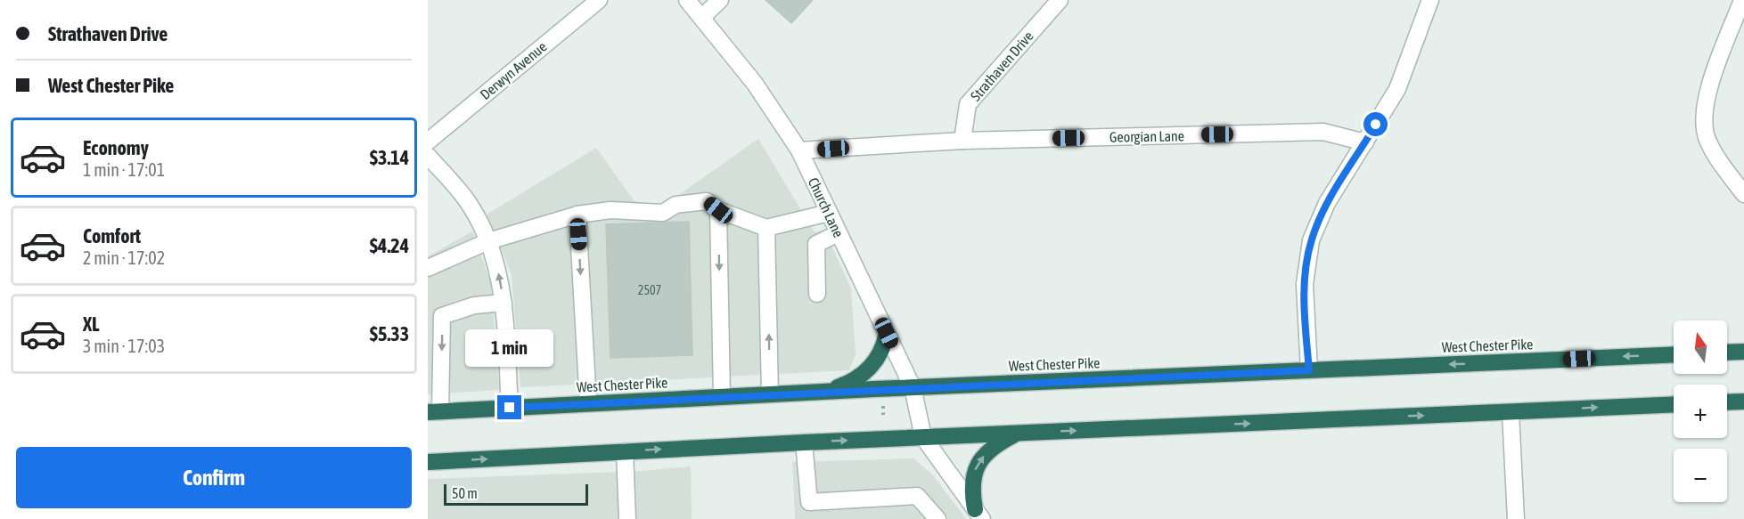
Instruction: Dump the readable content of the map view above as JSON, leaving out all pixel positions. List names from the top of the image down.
{
  "streets": {
    "highway": ["West Chester Pike"],
    "street": [
      "Strathaven Drive",
      "Derwyn Avenue",
      "Georgian Lane",
      "Church Lane"
    ]
  },
  "crossings": [
    ["Strathaven Drive", "Georgian Lane"],
    ["Georgian Lane", "Church Lane"],
    ["Church Lane", "West Chester Pike"]
  ],
  "house_numbers": ["2507"],
  "scale_bar": "50 m",
  "north": "top",
  "page": {
    "banner": ["Strathaven Drive", "West Chester Pike"],
    "list": [
      {
        "name": "Economy",
        "note": "1 min · 17:01",
        "value": "$3.14"
      },
      {
        "name": "Comfort",
        "note": "2 min · 17:02",
        "value": "$4.24"
      },
      {
        "name": "XL",
        "note": "3 min · 17:03",
        "value": "$5.33"
      }
    ],
    "map_buttons": ["+", "−"],
    "bubble": "1 min",
    "buttons": "Confirm",
    "scale": "50 m"
  }
}
